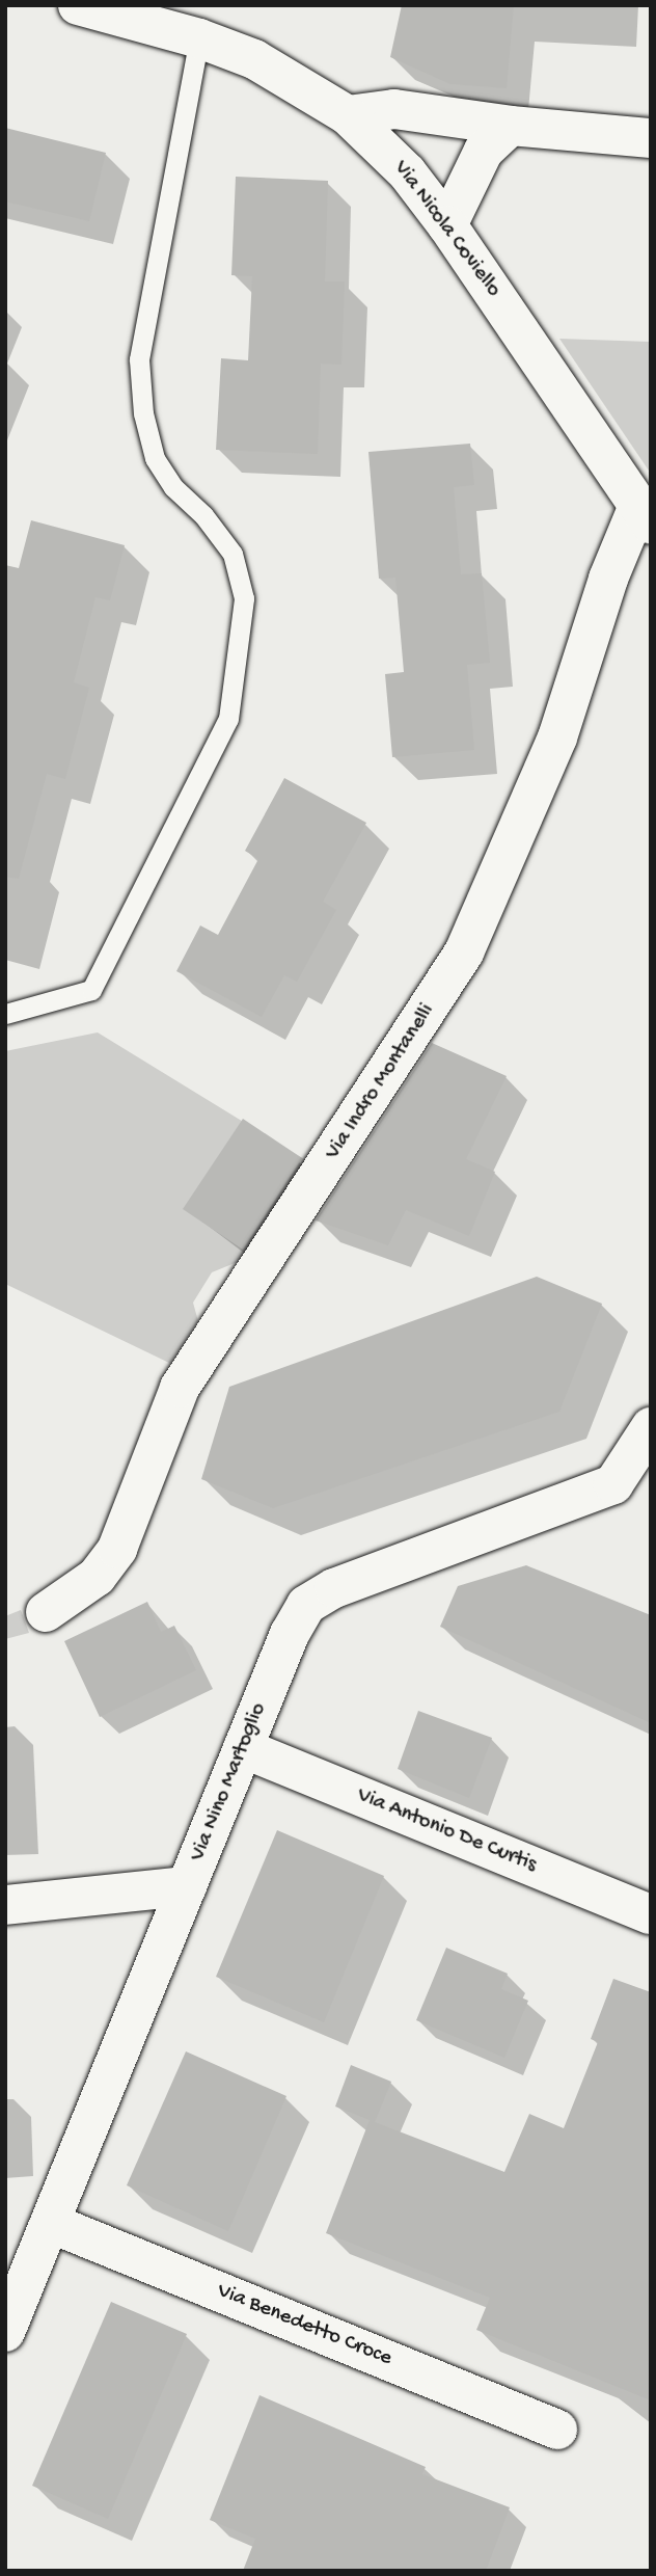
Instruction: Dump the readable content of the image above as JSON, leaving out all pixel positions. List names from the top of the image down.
{
  "streets": {
    "street": [
      "Via Nicola Coviello",
      "Via Indro Montanelli",
      "Via Nino Martoglio",
      "Via Antonio De Curtis",
      "Via Benedetto Croce"
    ]
  },
  "crossings": [
    ["Via Nicola Coviello", "Via Indro Montanelli"],
    ["Via Nino Martoglio", "Via Antonio De Curtis"],
    ["Via Nino Martoglio", "Via Benedetto Croce"]
  ]
}
